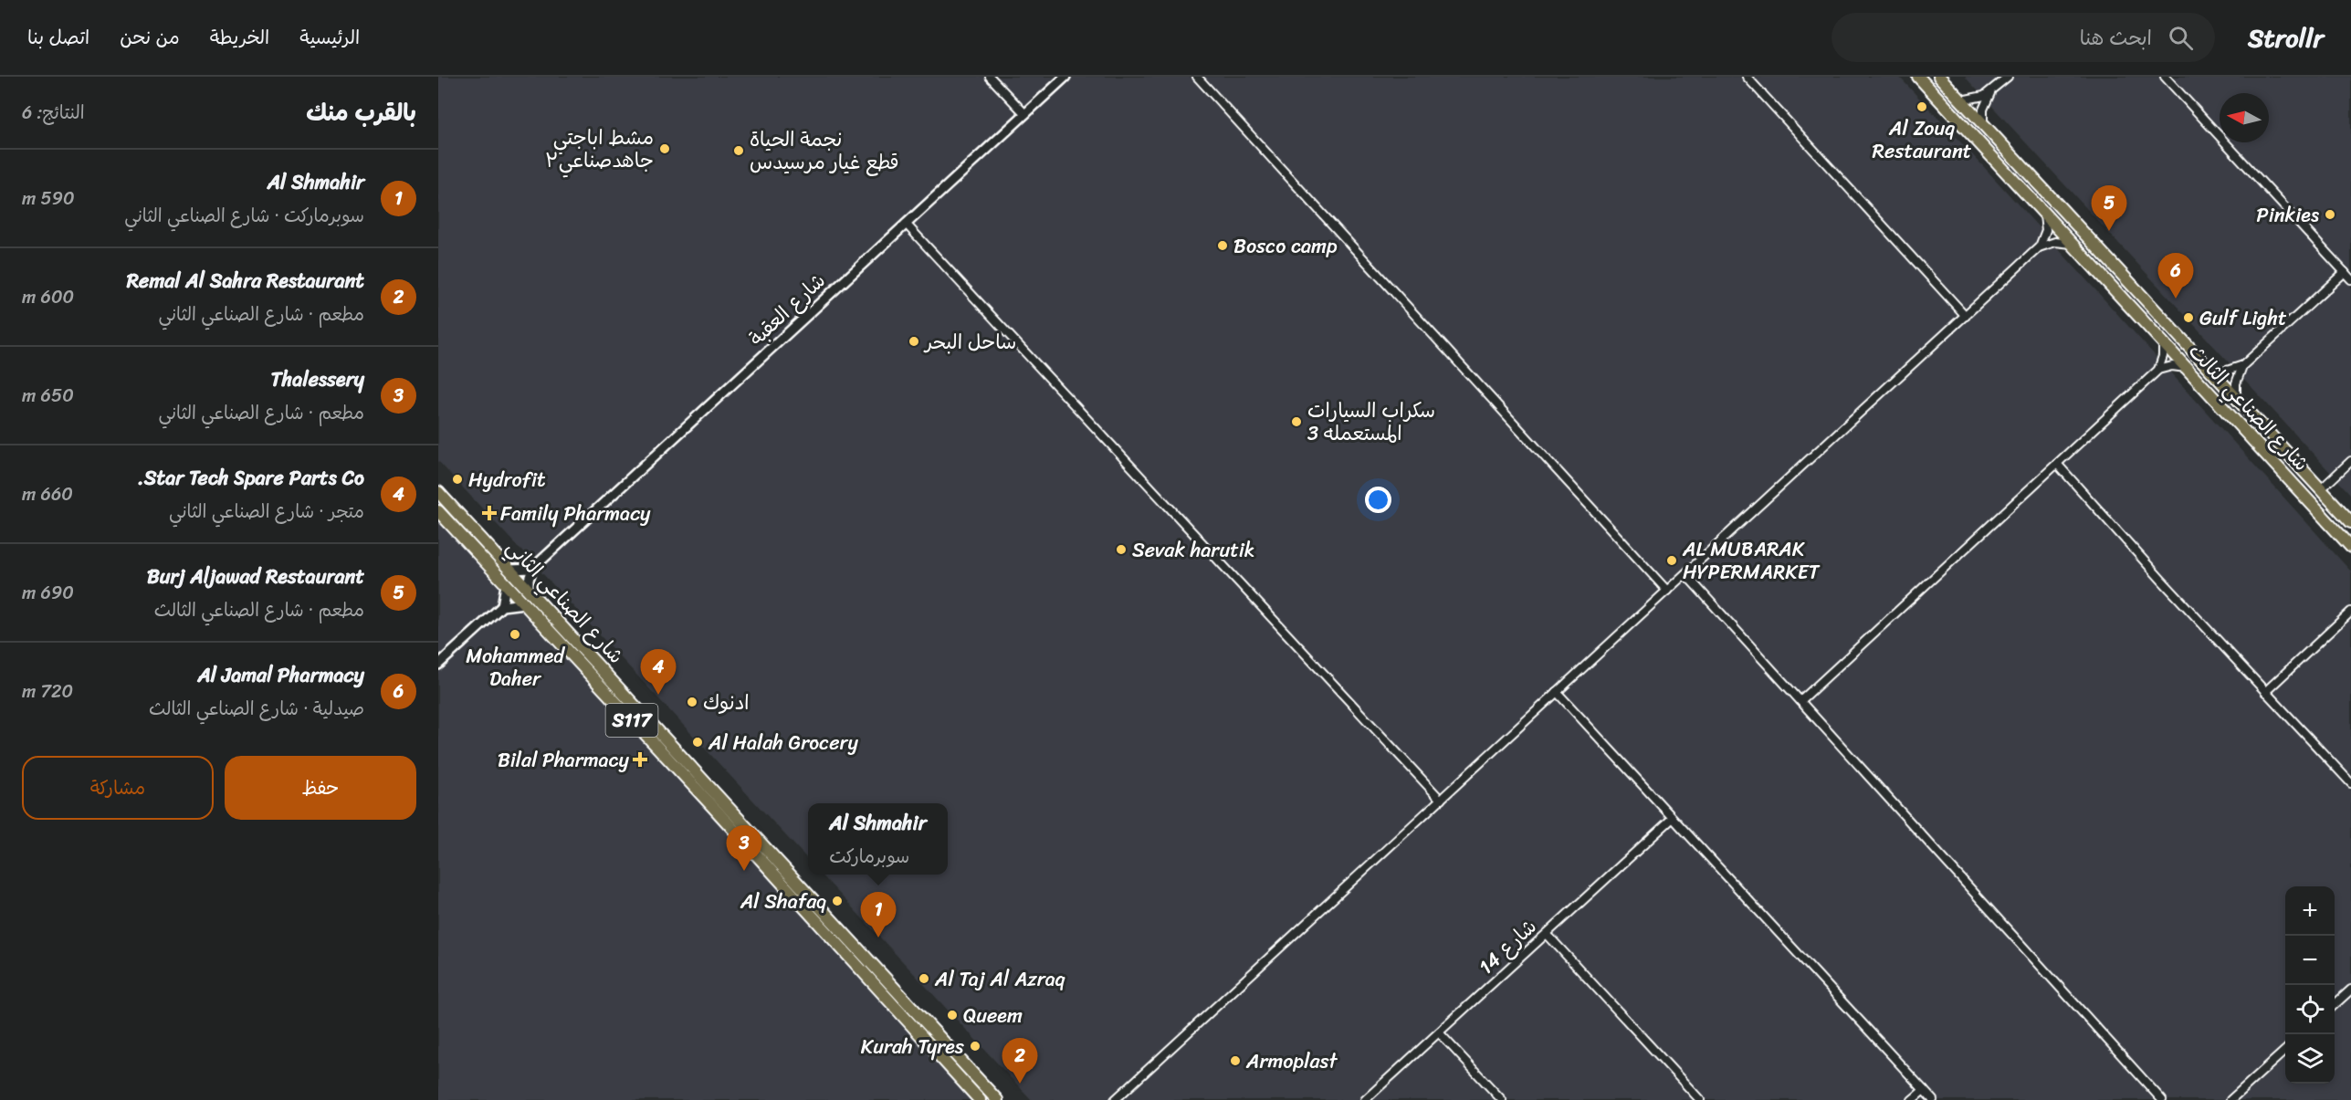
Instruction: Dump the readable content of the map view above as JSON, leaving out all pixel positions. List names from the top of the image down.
{
  "streets": {
    "main road": ["شارع الصناعي الثالث", "شارع الصناعي الثاني", "S117"],
    "street": ["شارع العقبة", "شارع 14"]
  },
  "places": {
    "other": [
      "Al Zouq Restaurant",
      "مشط اباجتي جاهدصناعي٣",
      "نجمة الحياة قطع غيار مرسيدس",
      "Pinkies",
      "Bosco camp",
      "Gulf Light",
      "ساحل البحر",
      "سكراب السيارات المستعمله 3",
      "Hydrofit",
      "Sevak harutik",
      "AL MUBARAK HYPERMARKET",
      "Mohammed Daher",
      "ادنوك",
      "Al Halah Grocery",
      "Al Shafaq",
      "Al Taj Al Azraq",
      "Queem",
      "Kurah Tyres",
      "Armoplast"
    ],
    "health": ["Family Pharmacy", "Bilal Pharmacy"]
  },
  "north": "left",
  "page": {
    "header": "Strollr",
    "search": "ابحث هنا",
    "nav": [
      "الرئيسية",
      "الخريطة",
      "من نحن",
      "اتصل بنا"
    ],
    "heading": ["بالقرب منك", "النتائج: 6"],
    "list": [
      {
        "mark": "1",
        "name": "Al Shmahir",
        "note": "سوبرماركت · شارع الصناعي الثاني",
        "value": "590 m"
      },
      {
        "mark": "2",
        "name": "Remal Al Sahra Restaurant",
        "note": "مطعم · شارع الصناعي الثاني",
        "value": "600 m"
      },
      {
        "mark": "3",
        "name": "Thalessery",
        "note": "مطعم · شارع الصناعي الثاني",
        "value": "650 m"
      },
      {
        "mark": "4",
        "name": "Star Tech Spare Parts Co.",
        "note": "متجر · شارع الصناعي الثاني",
        "value": "660 m"
      },
      {
        "mark": "5",
        "name": "Burj Aljawad Restaurant",
        "note": "مطعم · شارع الصناعي الثالث",
        "value": "690 m"
      },
      {
        "mark": "6",
        "name": "Al Jamal Pharmacy",
        "note": "صيدلية · شارع الصناعي الثالث",
        "value": "720 m"
      }
    ],
    "pins": [
      "5",
      "6",
      "4",
      "3",
      "1",
      "2"
    ],
    "buttons": ["حفظ", "مشاركة"],
    "popup": ["Al Shmahir", "سوبرماركت"],
    "map_buttons": ["+", "−"]
  }
}
